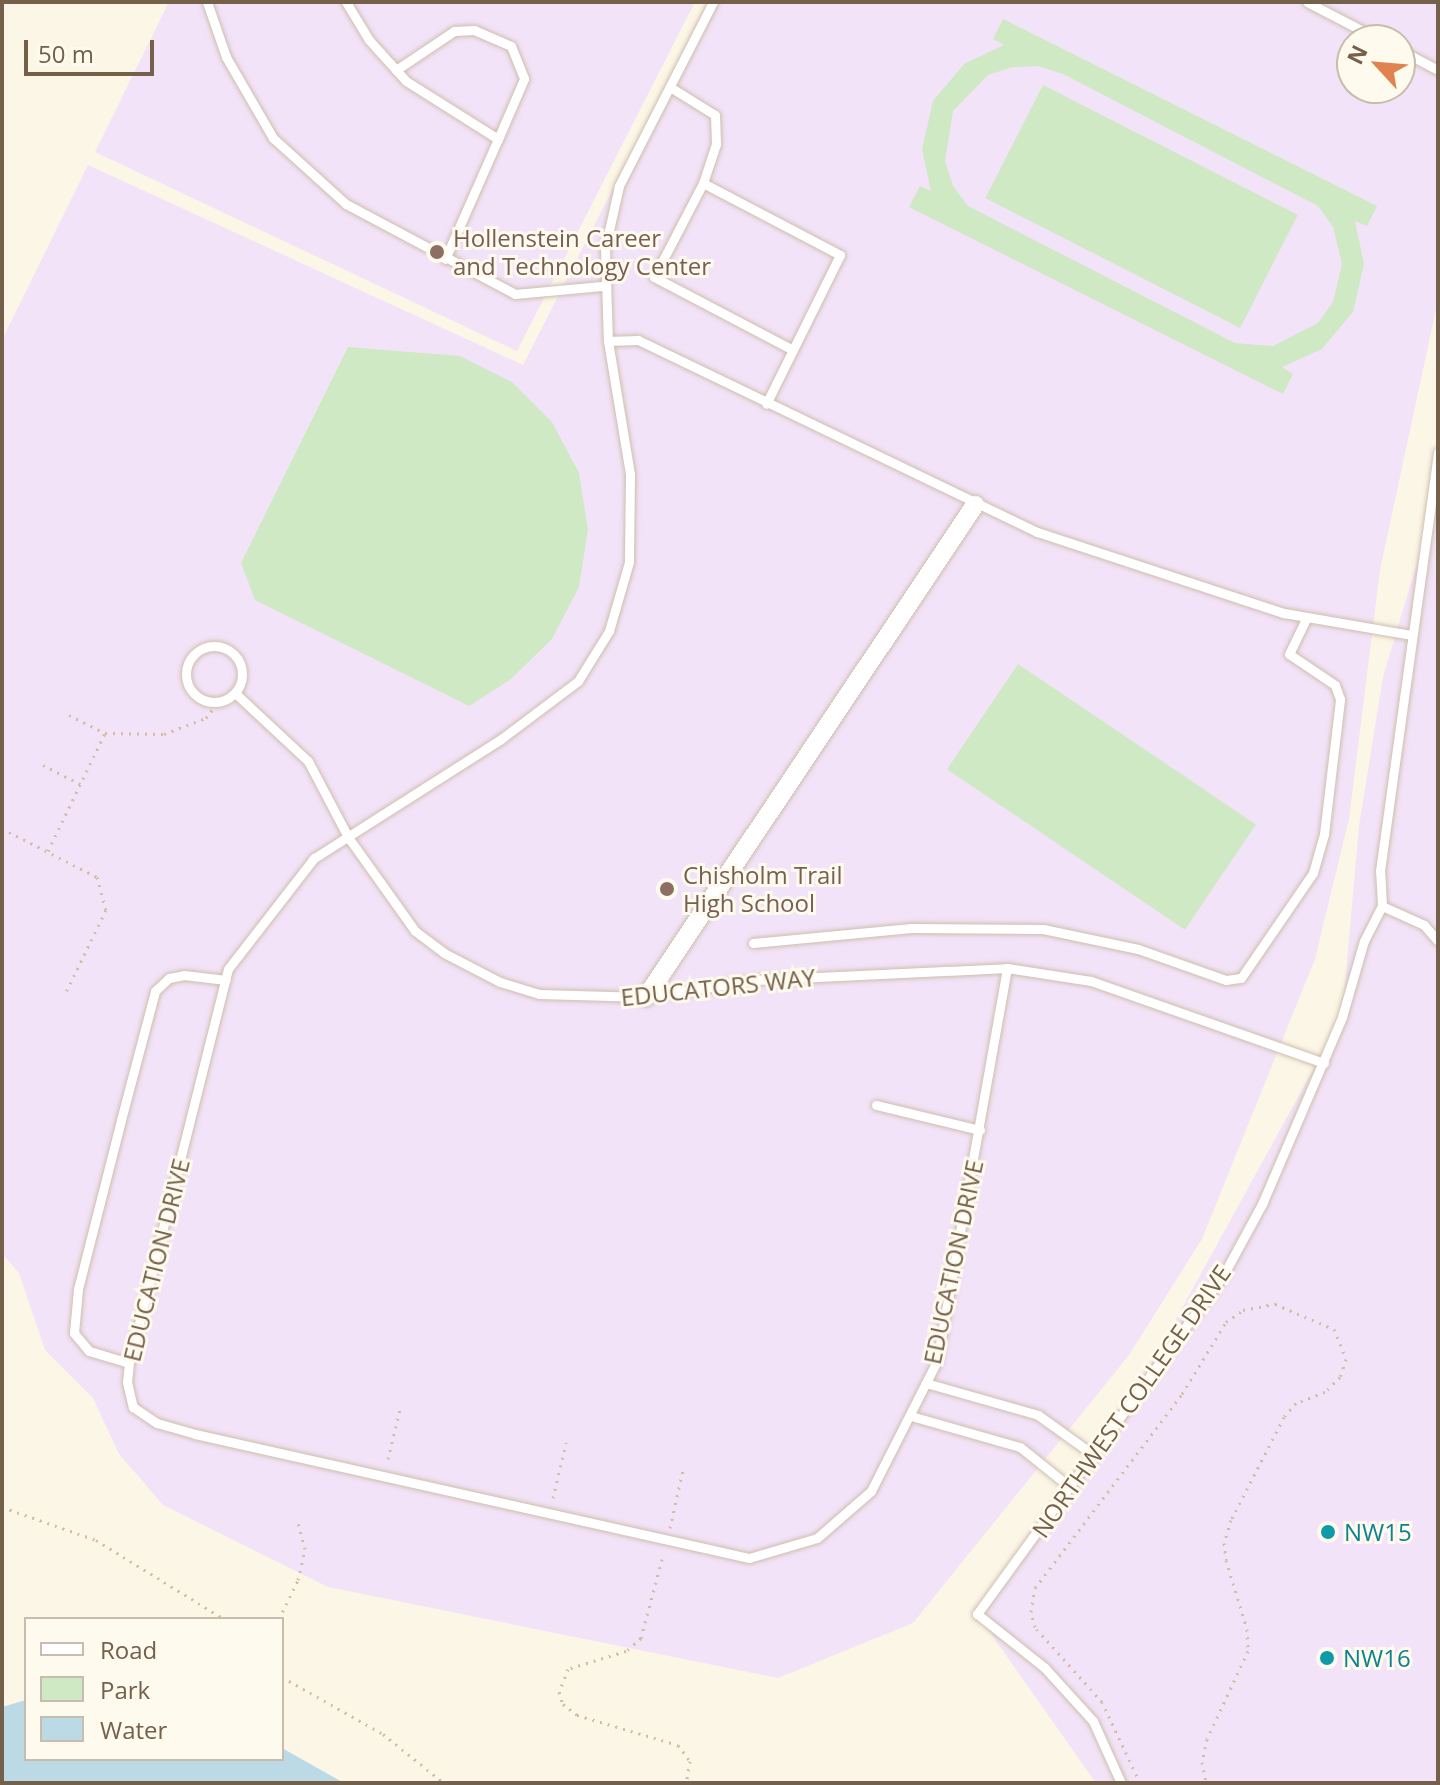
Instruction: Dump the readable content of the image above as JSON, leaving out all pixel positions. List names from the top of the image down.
{
  "streets": {
    "lane": ["EDUCATORS WAY", "EDUCATION DRIVE", "NORTHWEST COLLEGE DRIVE"]
  },
  "crossings": [
    ["EDUCATORS WAY", "EDUCATION DRIVE"],
    ["EDUCATORS WAY", "NORTHWEST COLLEGE DRIVE"]
  ],
  "places": [
    "Hollenstein Career and Technology Center",
    "Chisholm Trail High School",
    "NW15",
    "NW16"
  ],
  "legend": ["Road", "Park", "Water"],
  "scale_bar": "50 m",
  "north": "top left"
}
